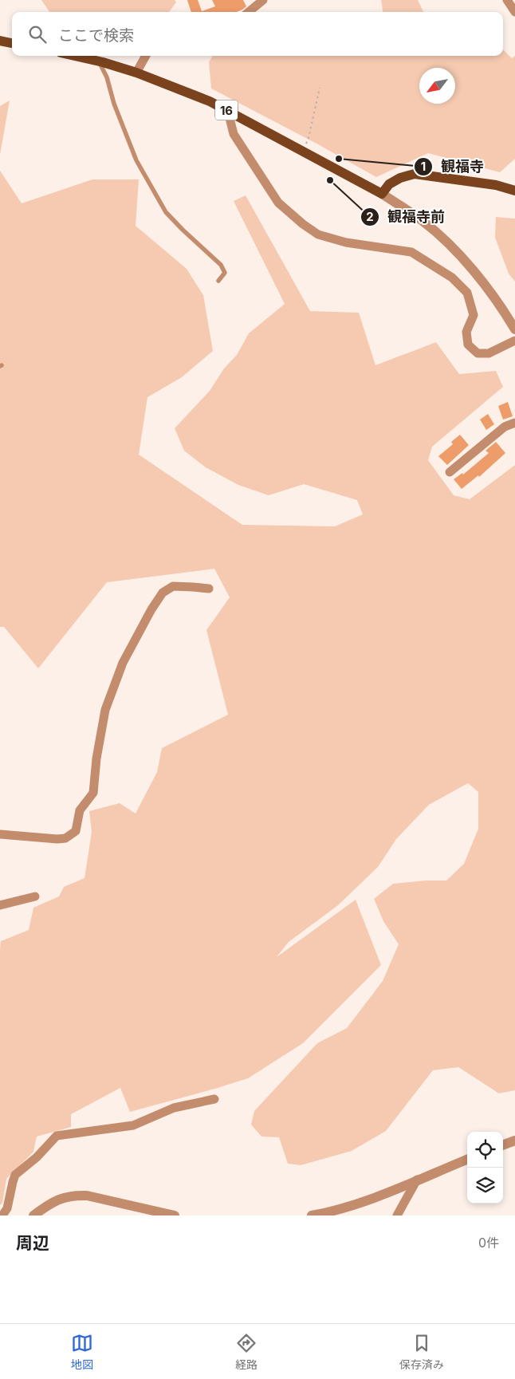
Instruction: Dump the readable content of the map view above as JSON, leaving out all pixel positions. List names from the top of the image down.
{
  "streets": {
    "main road": ["16"]
  },
  "places": ["観福寺", "観福寺前"],
  "north": "bottom left",
  "page": {
    "search": "ここで検索",
    "heading": ["周辺", "0件"],
    "nav": ["地図", "経路", "保存済み"]
  }
}
